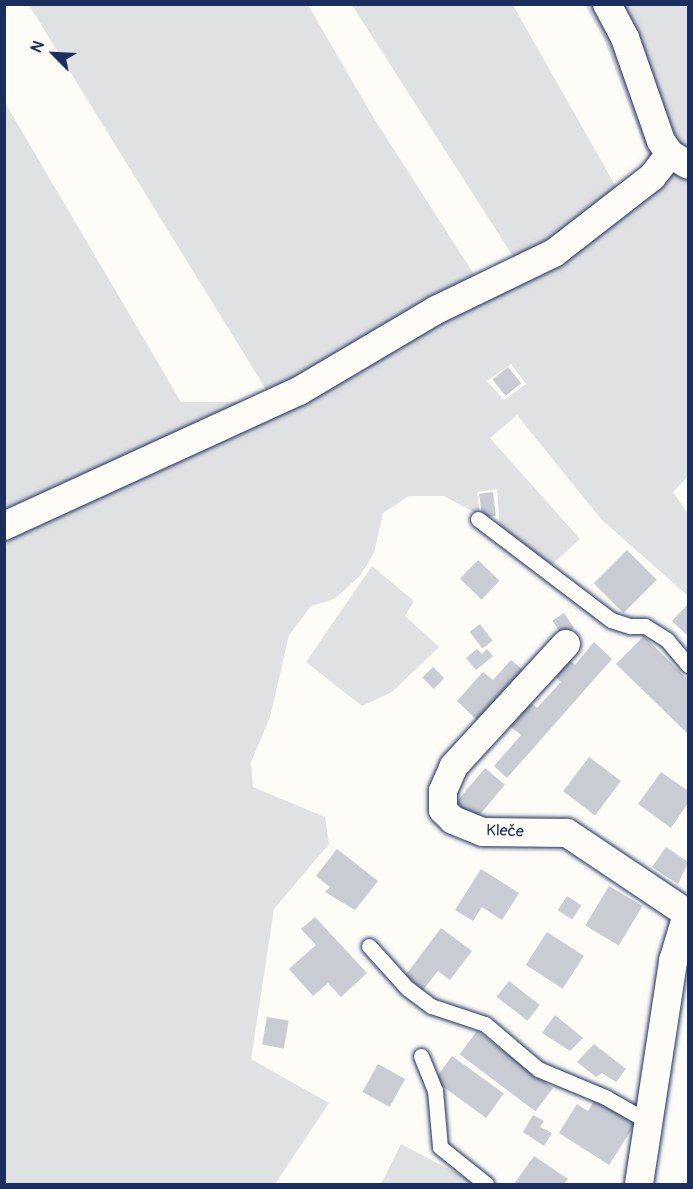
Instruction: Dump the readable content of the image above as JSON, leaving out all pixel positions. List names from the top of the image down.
{
  "streets": {
    "street": ["Kleče"]
  },
  "north": "top left"
}
